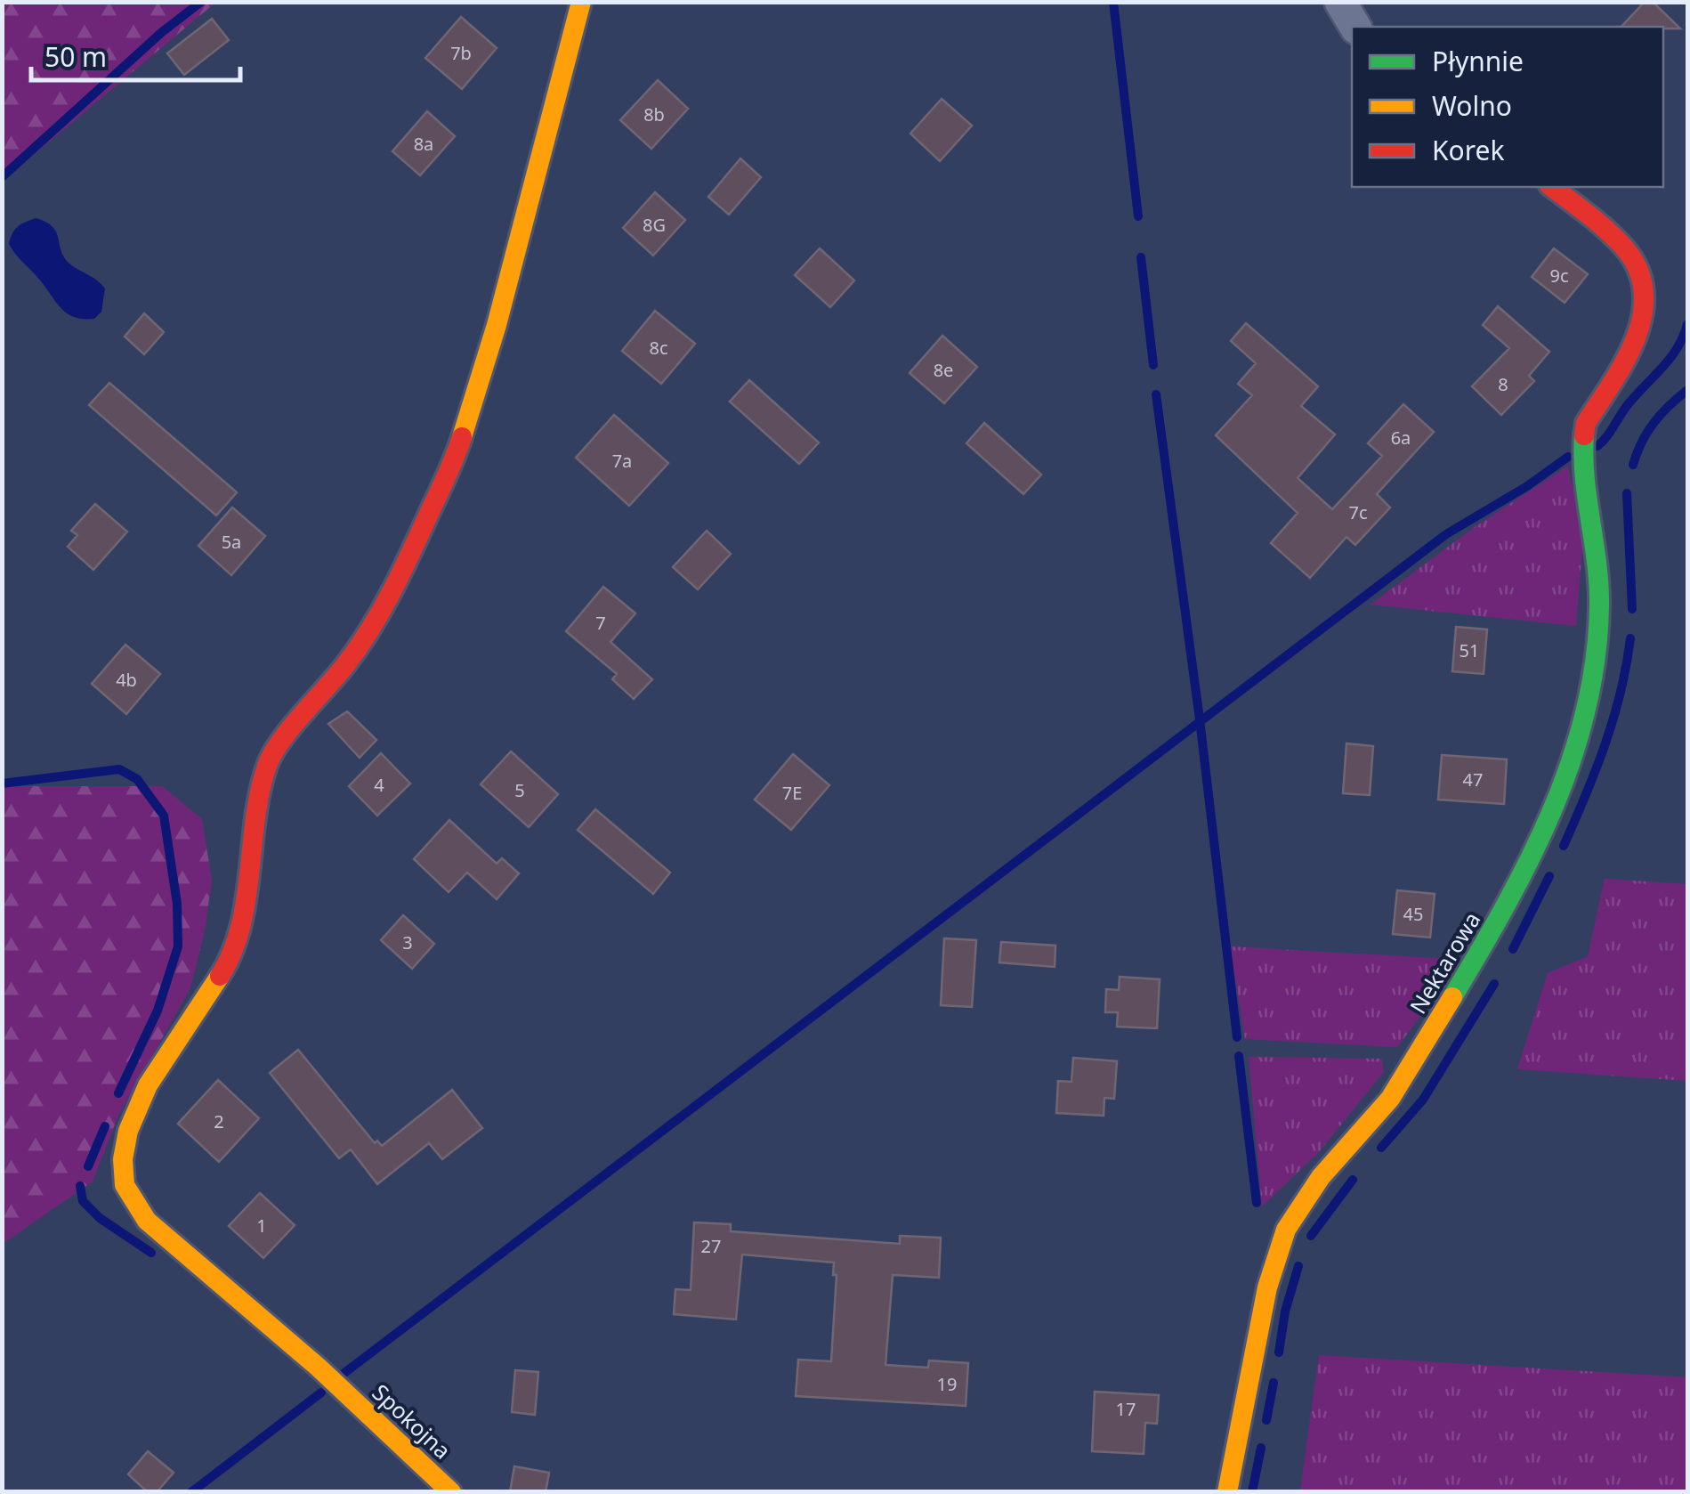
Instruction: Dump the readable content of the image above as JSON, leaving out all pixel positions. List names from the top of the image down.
{
  "streets": {
    "street": ["Nektarowa", "Spokojna"]
  },
  "house_numbers": [
    "7b",
    "8b",
    "8a",
    "8G",
    "9c",
    "8c",
    "8e",
    "8",
    "6a",
    "7a",
    "7c",
    "5a",
    "7",
    "51",
    "4b",
    "47",
    "4",
    "5",
    "7E",
    "45",
    "3",
    "2",
    "1",
    "27",
    "19",
    "17"
  ],
  "legend": ["Płynnie", "Wolno", "Korek"],
  "scale_bar": "50 m"
}
